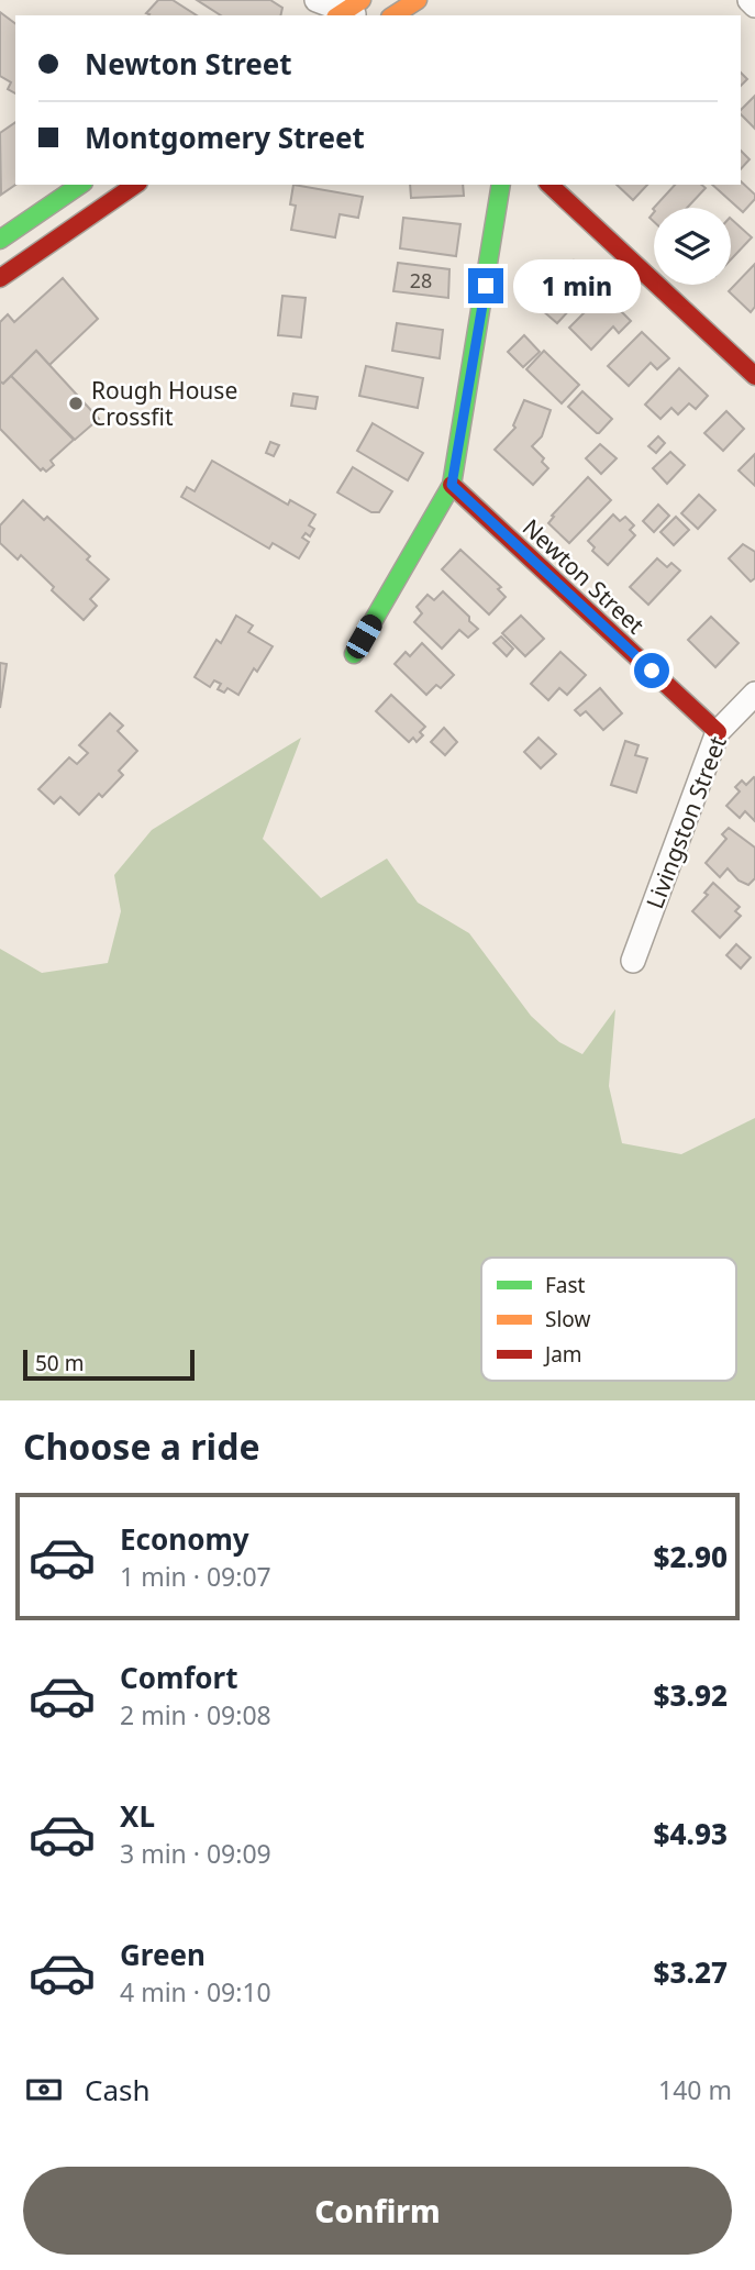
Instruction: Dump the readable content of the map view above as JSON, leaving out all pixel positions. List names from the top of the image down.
{
  "streets": {
    "street": ["Newton Street", "Livingston Street"]
  },
  "crossings": [
    ["Newton Street", "Livingston Street"]
  ],
  "places": ["Rough House Crossfit"],
  "house_numbers": ["28"],
  "legend": ["Fast", "Slow", "Jam"],
  "scale_bar": "50 m",
  "page": {
    "banner": ["Newton Street", "Montgomery Street"],
    "bubble": "1 min",
    "scale": "50 m",
    "heading": "Choose a ride",
    "list": [
      {
        "name": "Economy",
        "note": "1 min · 09:07",
        "value": "$2.90"
      },
      {
        "name": "Comfort",
        "note": "2 min · 09:08",
        "value": "$3.92"
      },
      {
        "name": "XL",
        "note": "3 min · 09:09",
        "value": "$4.93"
      },
      {
        "name": "Green",
        "note": "4 min · 09:10",
        "value": "$3.27"
      }
    ],
    "pay": ["Cash", "140 m"],
    "buttons": "Confirm"
  }
}
